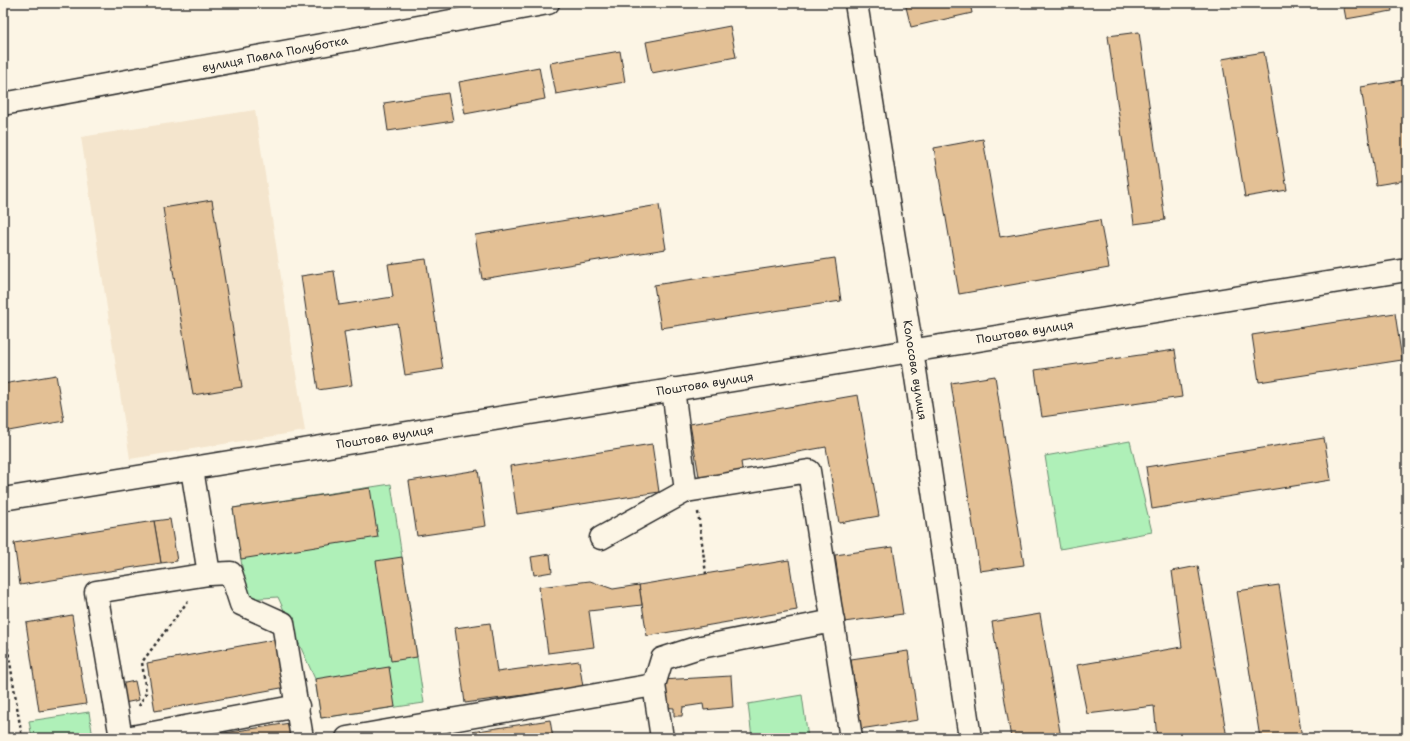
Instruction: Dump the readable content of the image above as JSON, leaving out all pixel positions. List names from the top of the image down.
{
  "streets": {
    "street": ["вулиця Павла Полуботка", "Поштова вулиця", "Колосова вулиця"]
  },
  "crossings": [
    ["Поштова вулиця", "Колосова вулиця"]
  ]
}
